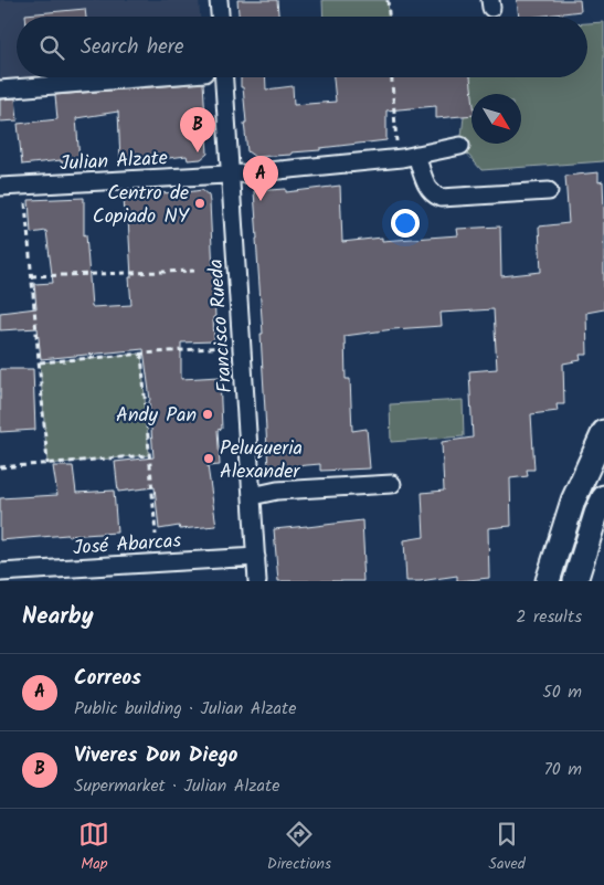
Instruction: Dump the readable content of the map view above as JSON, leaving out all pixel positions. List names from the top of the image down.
{
  "streets": {
    "street": ["Julian Alzate", "Francisco Rueda", "José Abarcas"]
  },
  "crossings": [
    ["Julian Alzate", "Francisco Rueda"],
    ["Francisco Rueda", "José Abarcas"]
  ],
  "places": ["Centro de Copiado NY", "Andy Pan", "Peluqueria Alexander"],
  "north": "bottom right",
  "page": {
    "search": "Search here",
    "pins": ["B", "A"],
    "heading": ["Nearby", "2 results"],
    "list": [
      {
        "mark": "A",
        "name": "Correos",
        "note": "Public building · Julian Alzate",
        "value": "50 m"
      },
      {
        "mark": "B",
        "name": "Viveres Don Diego",
        "note": "Supermarket · Julian Alzate",
        "value": "70 m"
      }
    ],
    "nav": ["Map", "Directions", "Saved"]
  }
}
